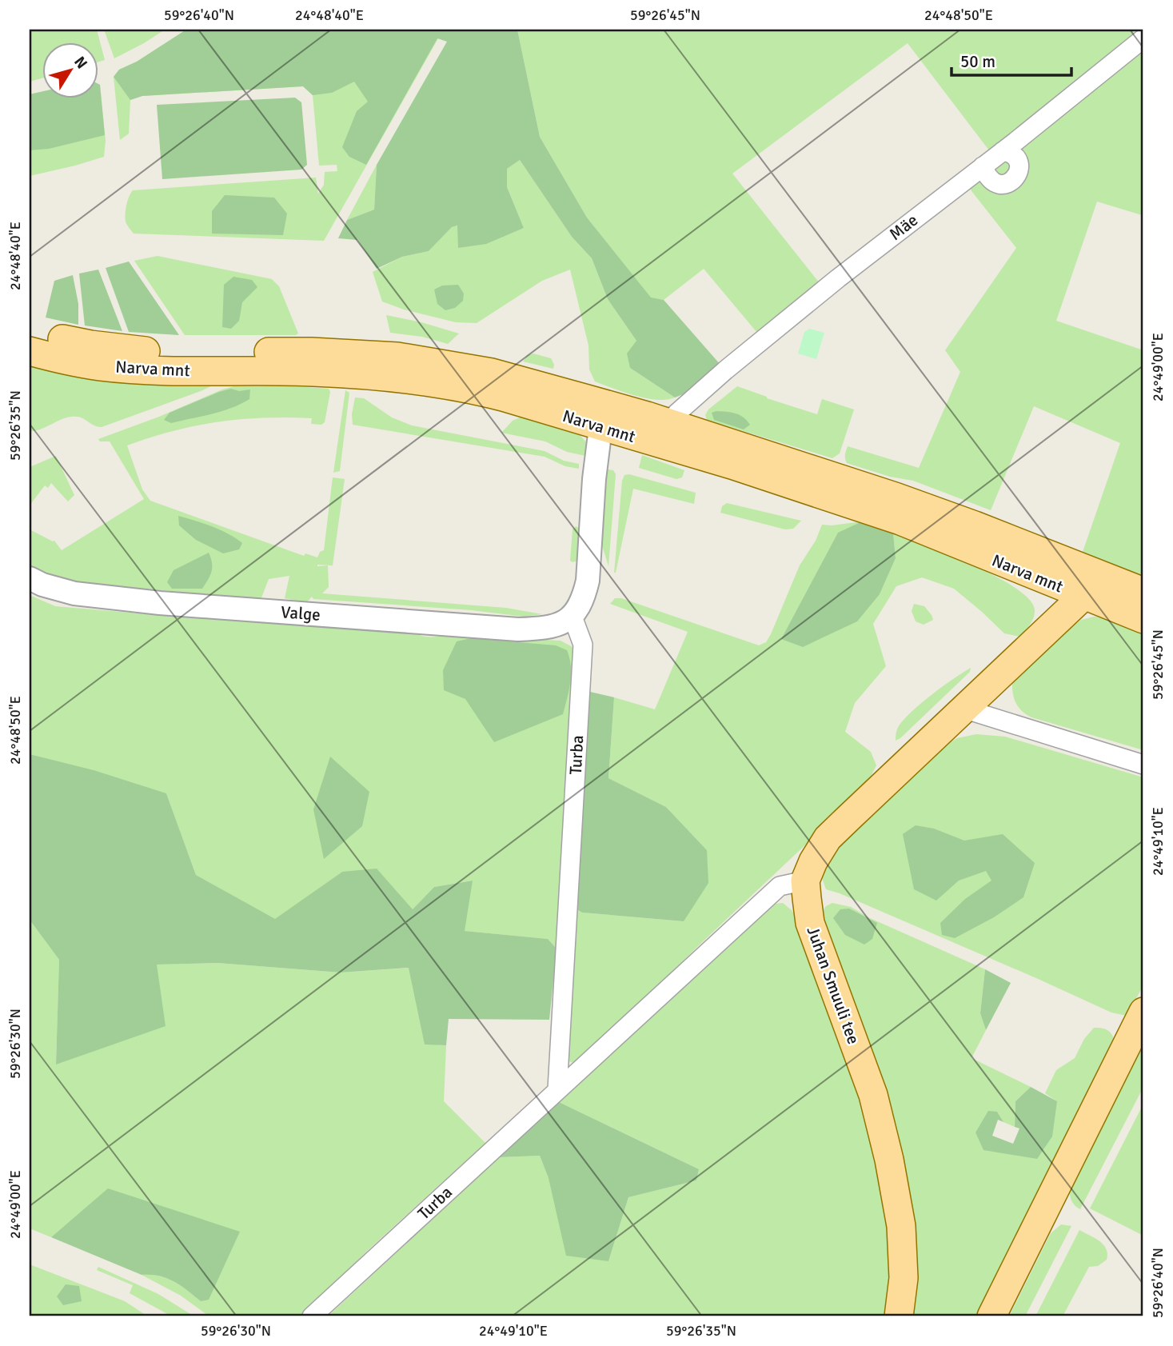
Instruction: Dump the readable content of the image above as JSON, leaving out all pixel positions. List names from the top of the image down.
{
  "streets": {
    "main road": ["Narva mnt", "Juhan Smuuli tee"],
    "street": ["Mäe", "Valge", "Turba"]
  },
  "crossings": [
    ["Mäe", "Narva mnt"],
    ["Valge", "Turba"],
    ["Turba", "Juhan Smuuli tee"]
  ],
  "scale_bar": "50 m",
  "north": "top right",
  "coordinates": [
    "59°26'40\"N",
    "24°48'40\"E",
    "59°26'45\"N",
    "24°48'50\"E",
    "24°49'00\"E",
    "59°26'35\"N",
    "24°49'10\"E",
    "59°26'30\"N"
  ]
}
